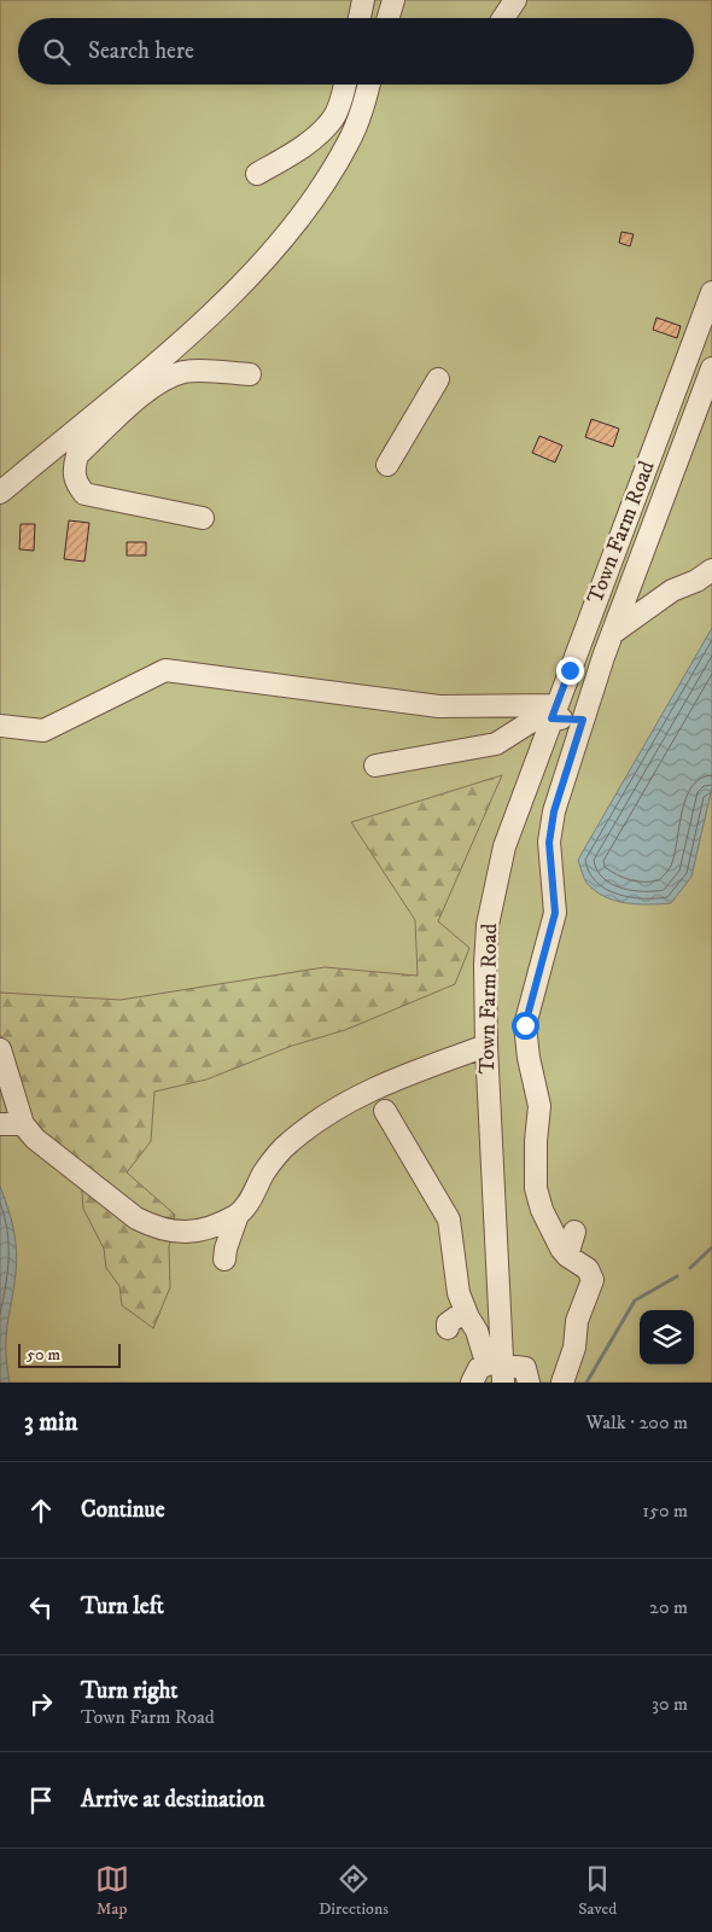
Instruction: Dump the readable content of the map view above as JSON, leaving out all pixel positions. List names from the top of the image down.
{
  "streets": {
    "street": ["Town Farm Road"]
  },
  "scale_bar": "50 m",
  "page": {
    "search": "Search here",
    "scale": "50 m",
    "heading": ["3 min", "Walk · 200 m"],
    "list": [
      ["Continue", "150 m"],
      ["Turn left", "20 m"],
      ["Turn right", "Town Farm Road", "30 m"],
      "Arrive at destination"
    ],
    "nav": ["Map", "Directions", "Saved"]
  }
}
